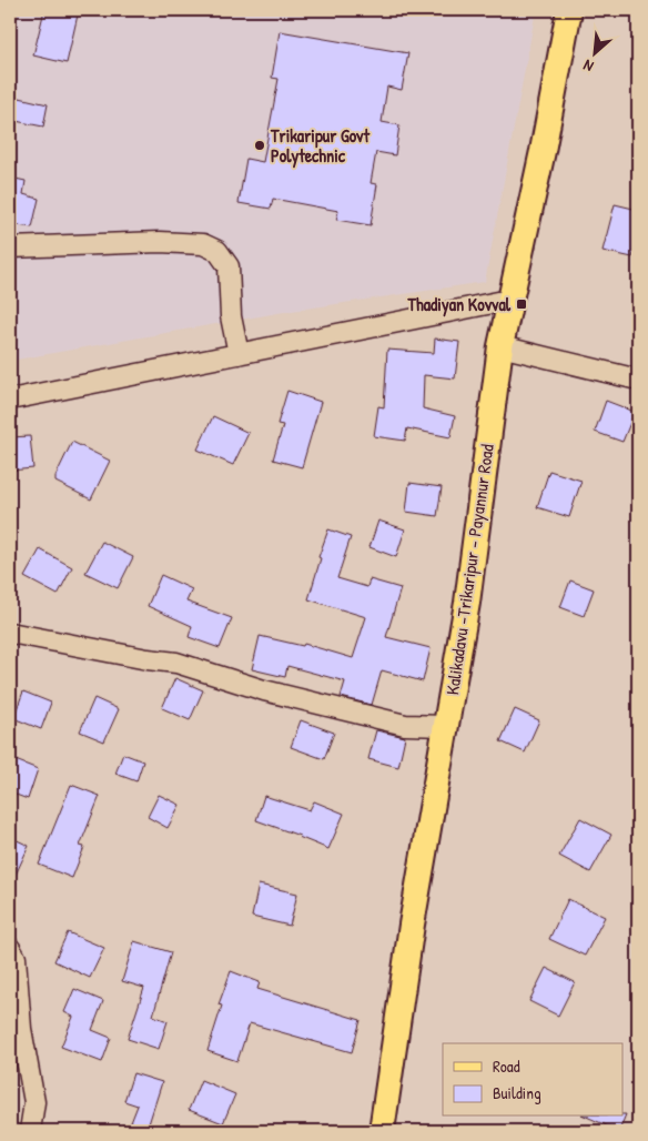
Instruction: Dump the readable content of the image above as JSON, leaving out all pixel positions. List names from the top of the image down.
{
  "streets": {
    "main road": ["Kalikadavu -Trikaripur - Payannur Road"]
  },
  "places": {
    "other": ["Trikaripur Govt Polytechnic"],
    "transit": ["Thadiyan Kovval"]
  },
  "legend": ["Road", "Building"],
  "north": "bottom left"
}
